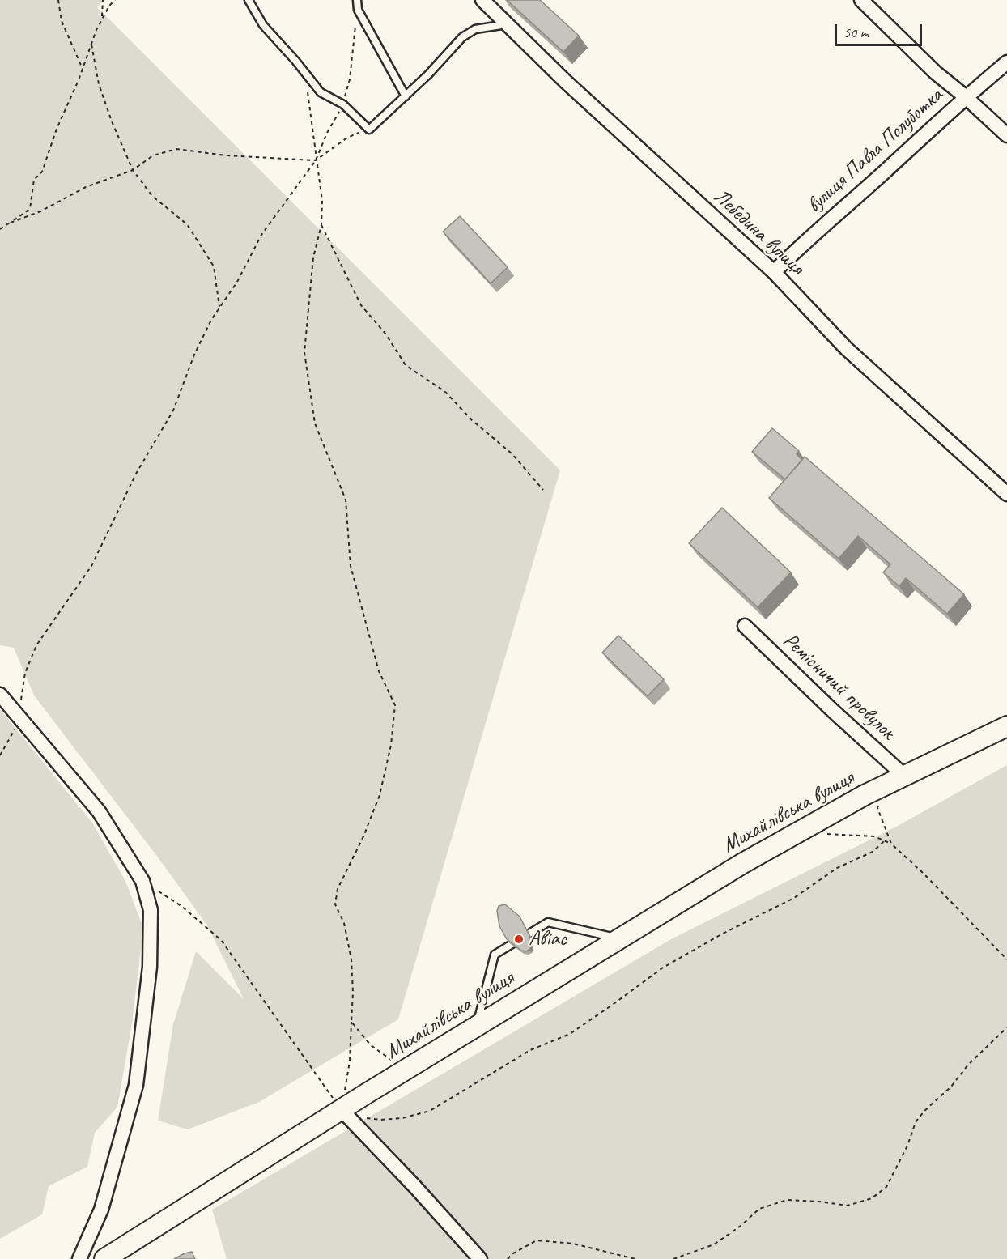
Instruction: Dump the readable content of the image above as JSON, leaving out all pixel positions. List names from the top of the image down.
{
  "streets": {
    "main road": ["Михайлівська вулиця"],
    "street": ["вулиця Павла Полуботка", "Лебедина вулиця", "Ремісничий провулок"]
  },
  "crossings": [
    ["вулиця Павла Полуботка", "Лебедина вулиця"],
    ["Ремісничий провулок", "Михайлівська вулиця"]
  ],
  "places": ["Авіас"],
  "scale_bar": "50 m"
}
